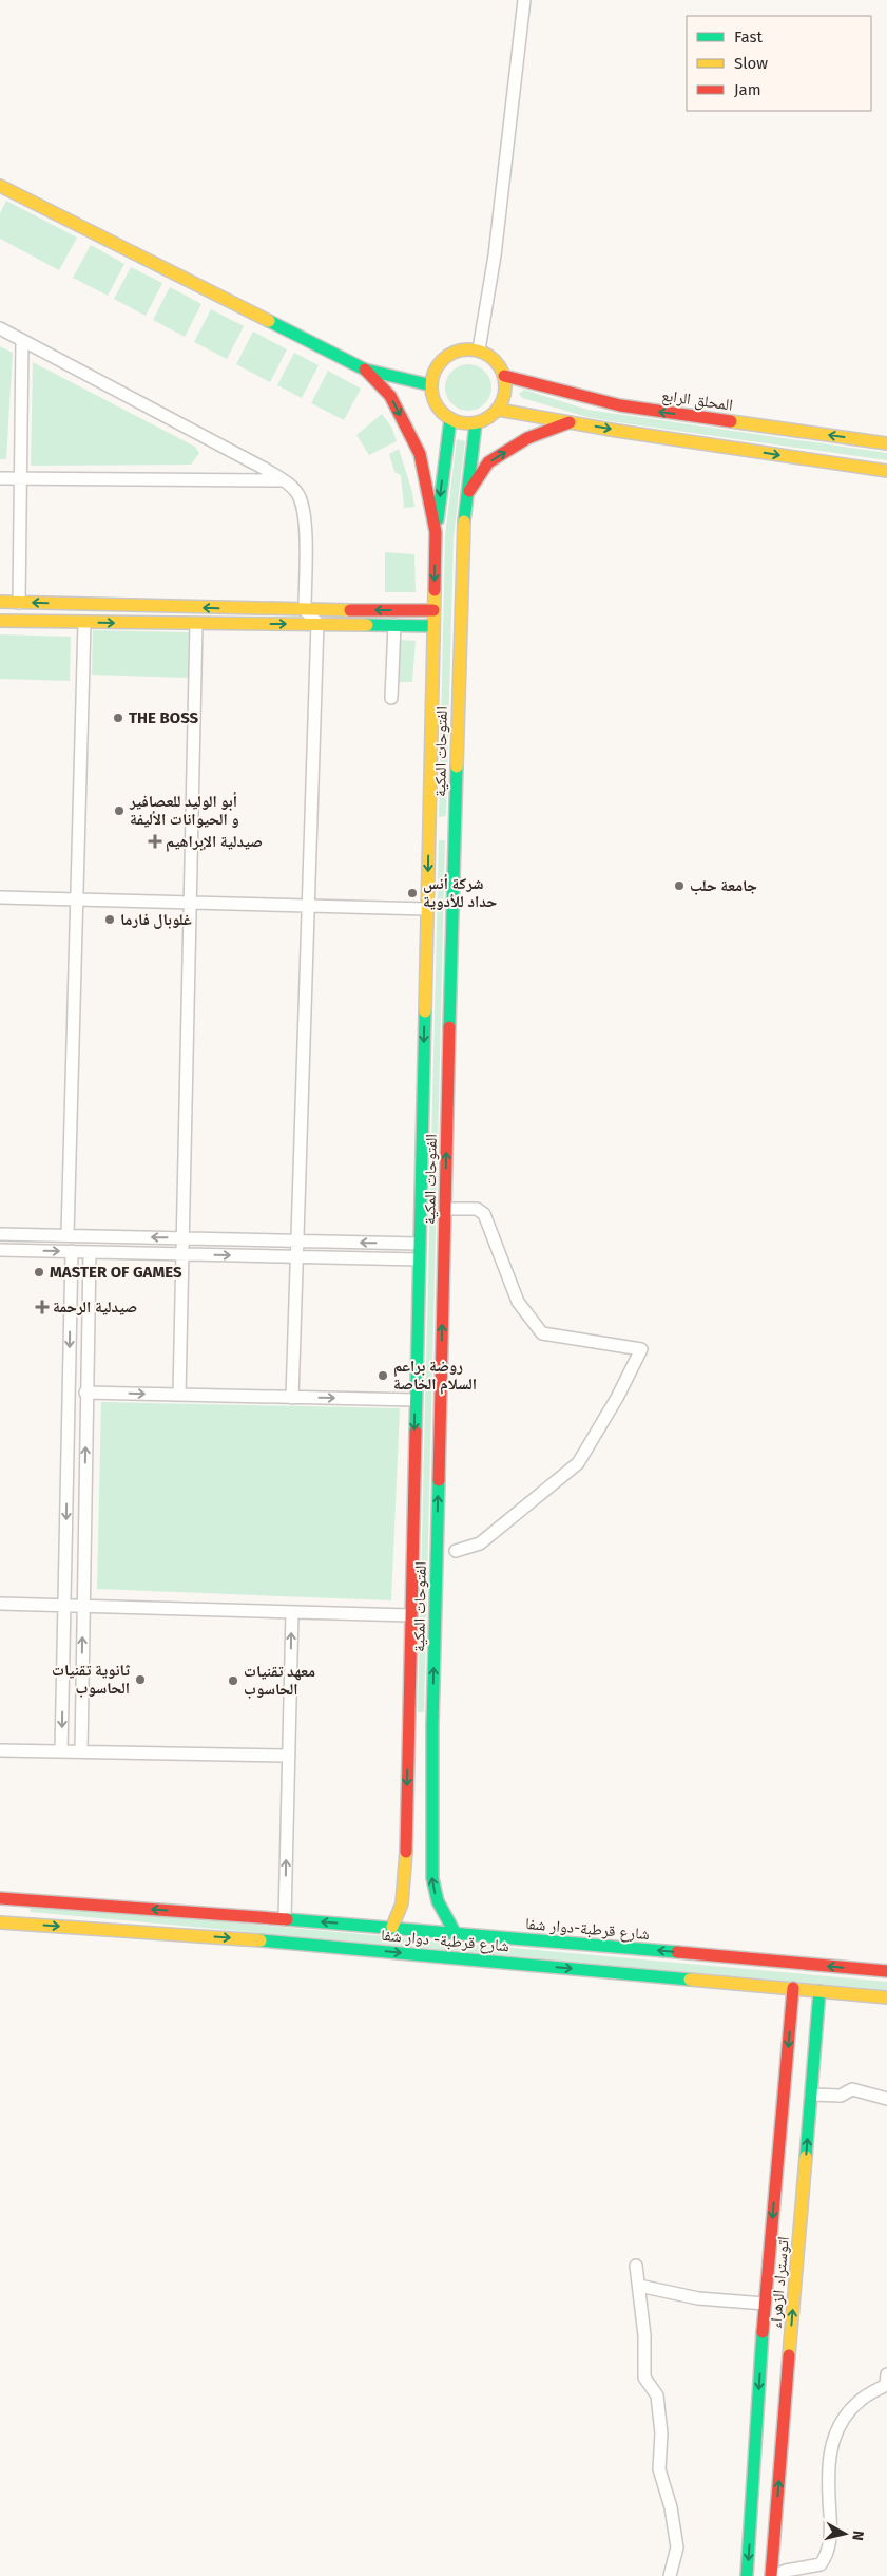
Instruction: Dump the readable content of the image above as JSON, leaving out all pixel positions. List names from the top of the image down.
{
  "streets": {
    "street": [
      "المحلق الرابع",
      "الفتوحات المكية",
      "شارع قرطبة-دوار شفا",
      "شارع قرطبة- دوار شفا",
      "اتوستراد الزهراء"
    ]
  },
  "crossings": [
    ["المحلق الرابع", "الفتوحات المكية"],
    ["الفتوحات المكية", "شارع قرطبة-دوار شفا"],
    ["شارع قرطبة- دوار شفا", "اتوستراد الزهراء"]
  ],
  "one_way": ["شارع قرطبة-دوار شفا", "شارع قرطبة- دوار شفا"],
  "places": {
    "other": [
      "THE BOSS",
      "أبو الوليد للعصافير و الحيوانات الأليفة",
      "جامعة حلب",
      "شركة أنس حداد للأدوية",
      "غلوبال فارما",
      "MASTER OF GAMES",
      "روضة براعم السلام الخاصة",
      "ثانوية تقنيات الحاسوب",
      "معهد تقنيات الحاسوب"
    ],
    "health": ["صيدلية الإبراهيم", "صيدلية الرحمة"]
  },
  "legend": ["Fast", "Slow", "Jam"],
  "north": "right"
}
